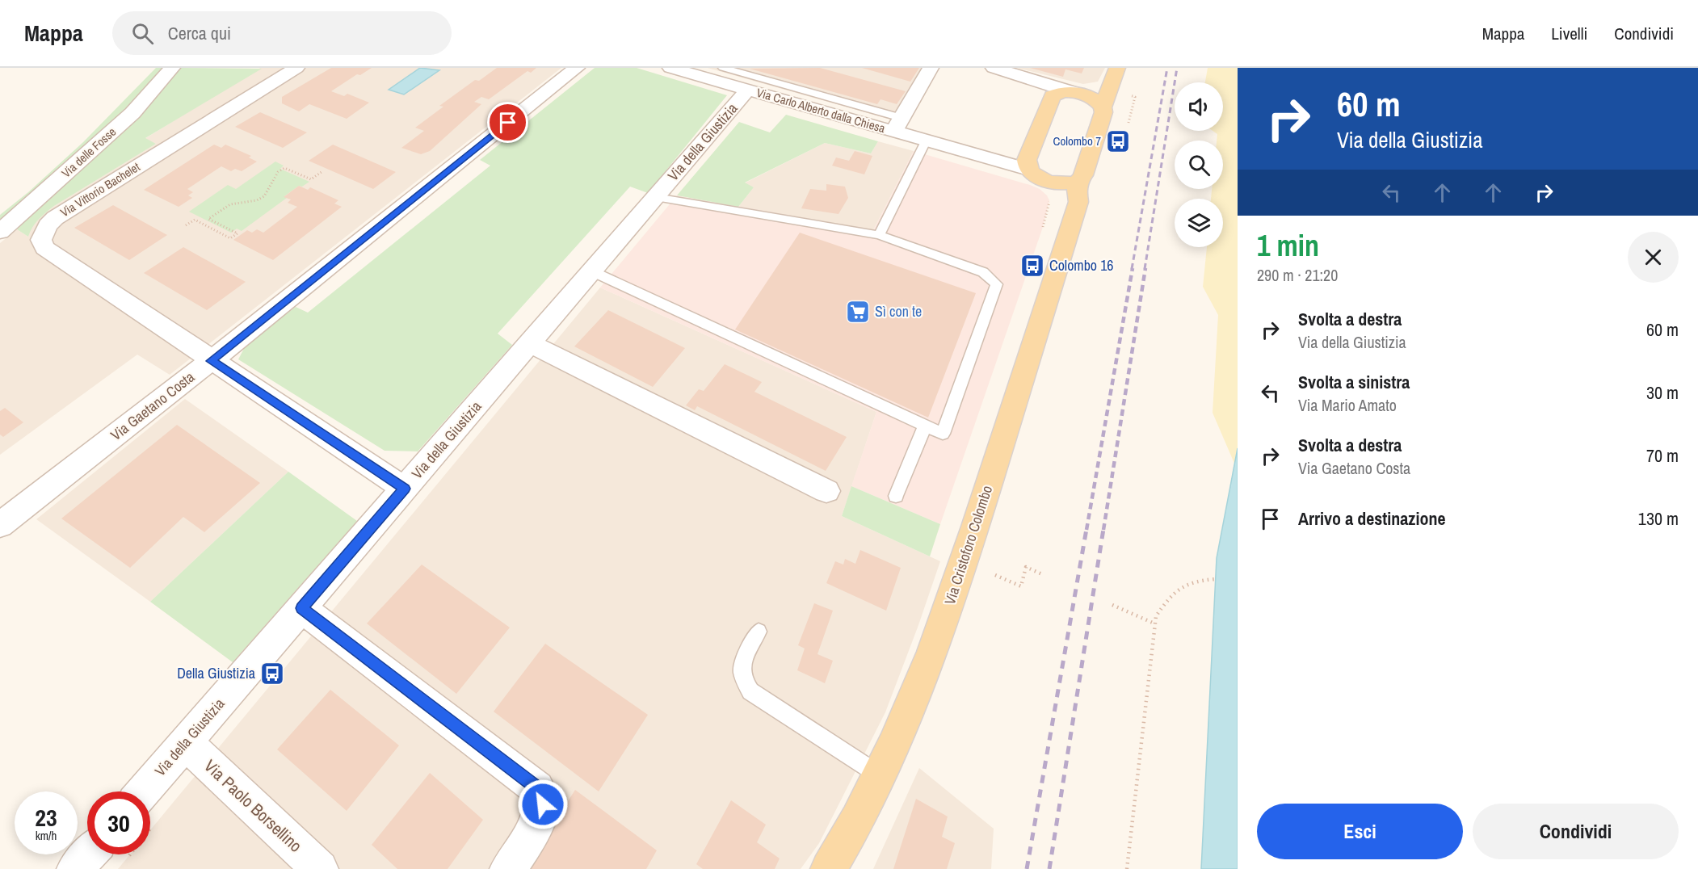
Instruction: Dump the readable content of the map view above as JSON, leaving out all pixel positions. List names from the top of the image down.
{
  "streets": {
    "main road": ["Via Cristoforo Colombo"],
    "street": [
      "Via Carlo Alberto dalla Chiesa",
      "Via della Giustizia",
      "Via delle Fosse",
      "Via Vittorio Bachelet",
      "Via Gaetano Costa",
      "Via Paolo Borsellino"
    ]
  },
  "crossings": [
    ["Via Carlo Alberto dalla Chiesa", "Via della Giustizia"],
    ["Via Carlo Alberto dalla Chiesa", "Via Cristoforo Colombo"],
    ["Via della Giustizia", "Via Vittorio Bachelet"],
    ["Via della Giustizia", "Via Paolo Borsellino"],
    ["Via Vittorio Bachelet", "Via Gaetano Costa"]
  ],
  "places": {
    "bus stop": ["Colombo 7", "Colombo 16", "Della Giustizia"],
    "supermarket": ["Sì con te"]
  },
  "page": {
    "header": "Mappa",
    "search": "Cerca qui",
    "nav": ["Mappa", "Livelli", "Condividi"],
    "turn": ["60 m", "Via della Giustizia"],
    "heading": ["1 min", "290 m · 21:20"],
    "list": [
      {
        "name": "Svolta a destra",
        "note": "Via della Giustizia",
        "value": "60 m"
      },
      {
        "name": "Svolta a sinistra",
        "note": "Via Mario Amato",
        "value": "30 m"
      },
      {
        "name": "Svolta a destra",
        "note": "Via Gaetano Costa",
        "value": "70 m"
      },
      {
        "name": "Arrivo a destinazione",
        "value": "130 m"
      }
    ],
    "speed": "23 km/h",
    "limit": "30",
    "buttons": ["Esci", "Condividi"]
  }
}
